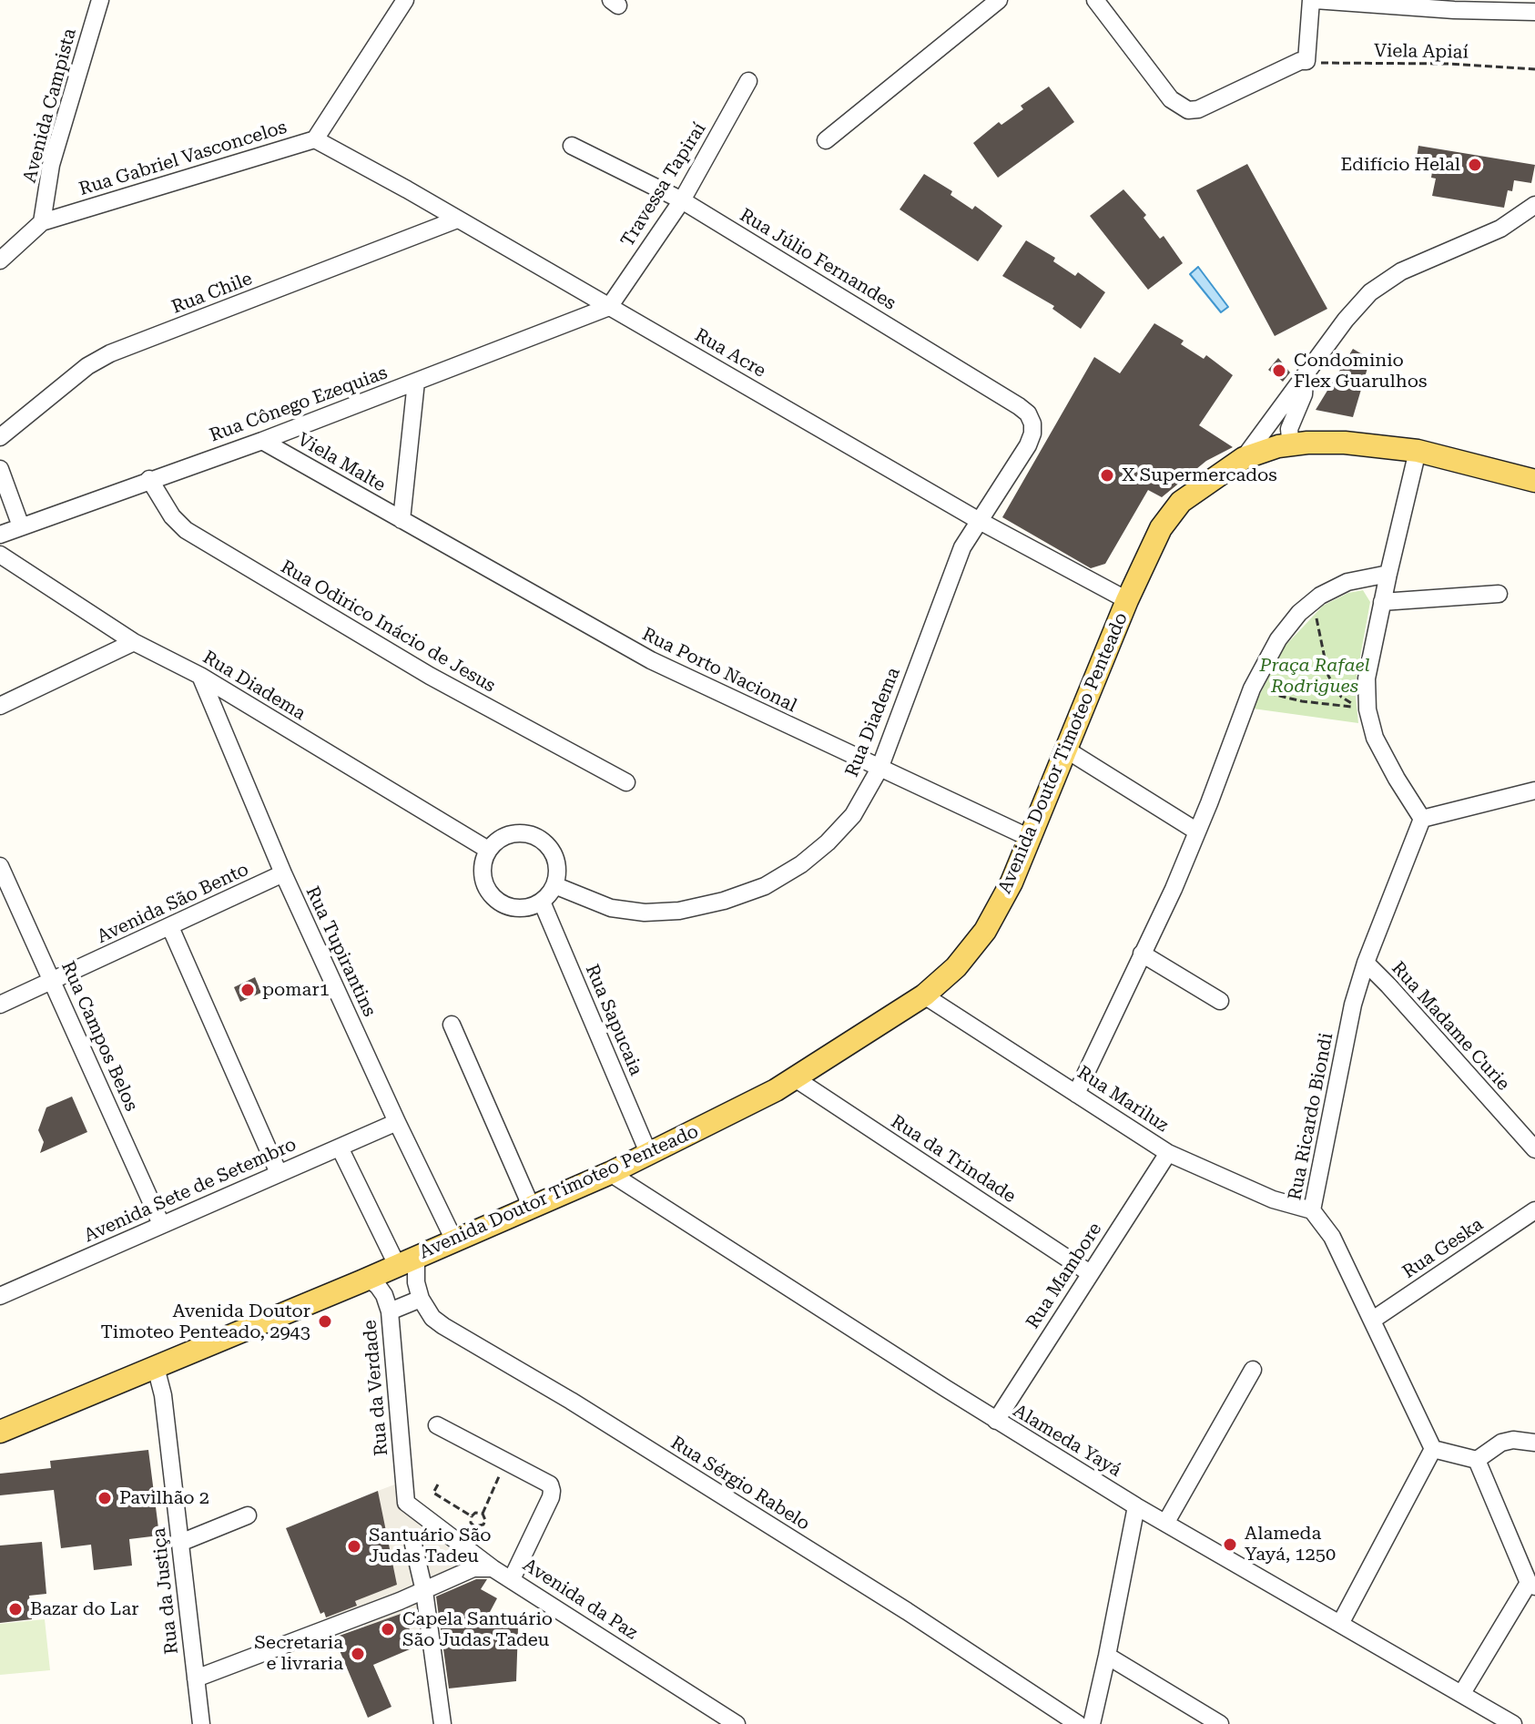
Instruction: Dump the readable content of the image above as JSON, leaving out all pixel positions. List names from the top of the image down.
{
  "streets": {
    "main road": ["Avenida Doutor Timoteo Penteado"],
    "street": [
      "Avenida Campista",
      "Rua Gabriel Vasconcelos",
      "Travessa Tapiraí",
      "Rua Júlio Fernandes",
      "Rua Chile",
      "Rua Acre",
      "Rua Cônego Ezequias",
      "Viela Malte",
      "Rua Odirico Inácio de Jesus",
      "Rua Porto Nacional",
      "Rua Diadema",
      "Avenida São Bento",
      "Rua Tupirantins",
      "Rua Sapucaia",
      "Rua Madame Curie",
      "Rua Campos Belos",
      "Rua Mariluz",
      "Rua Ricardo Biondi",
      "Rua da Trindade",
      "Avenida Sete de Setembro",
      "Rua Geska",
      "Rua Mambore",
      "Rua da Verdade",
      "Alameda Yayá",
      "Rua Sérgio Rabelo",
      "Rua da Justiça",
      "Avenida da Paz"
    ],
    "path": ["Viela Apiaí"]
  },
  "crossings": [
    ["Avenida Campista", "Rua Gabriel Vasconcelos"],
    ["Rua Gabriel Vasconcelos", "Rua Acre"],
    ["Travessa Tapiraí", "Rua Júlio Fernandes"],
    ["Travessa Tapiraí", "Rua Acre"],
    ["Travessa Tapiraí", "Rua Cônego Ezequias"],
    ["Rua Júlio Fernandes", "Rua Diadema"],
    ["Rua Chile", "Rua Acre"],
    ["Rua Acre", "Rua Cônego Ezequias"],
    ["Rua Acre", "Rua Diadema"],
    ["Rua Acre", "Avenida Doutor Timoteo Penteado"],
    ["Rua Cônego Ezequias", "Viela Malte"],
    ["Rua Cônego Ezequias", "Rua Odirico Inácio de Jesus"],
    ["Viela Malte", "Rua Porto Nacional"],
    ["Rua Porto Nacional", "Rua Diadema"],
    ["Rua Porto Nacional", "Avenida Doutor Timoteo Penteado"],
    ["Rua Diadema", "Rua Tupirantins"],
    ["Rua Diadema", "Rua Sapucaia"],
    ["Avenida Doutor Timoteo Penteado", "Rua Tupirantins"],
    ["Avenida Doutor Timoteo Penteado", "Rua Sapucaia"],
    ["Avenida Doutor Timoteo Penteado", "Rua Mariluz"],
    ["Avenida Doutor Timoteo Penteado", "Rua da Trindade"],
    ["Avenida Doutor Timoteo Penteado", "Rua da Verdade"],
    ["Avenida Doutor Timoteo Penteado", "Alameda Yayá"],
    ["Avenida Doutor Timoteo Penteado", "Rua da Justiça"],
    ["Avenida São Bento", "Rua Tupirantins"],
    ["Avenida São Bento", "Rua Campos Belos"],
    ["Rua Tupirantins", "Avenida Sete de Setembro"],
    ["Rua Madame Curie", "Rua Ricardo Biondi"],
    ["Rua Campos Belos", "Avenida Sete de Setembro"],
    ["Rua Mariluz", "Rua Ricardo Biondi"],
    ["Rua Mariluz", "Rua Mambore"],
    ["Rua Ricardo Biondi", "Rua Geska"],
    ["Rua da Trindade", "Rua Mambore"],
    ["Rua Mambore", "Alameda Yayá"],
    ["Rua da Verdade", "Avenida da Paz"]
  ],
  "parks": ["Praça Rafael Rodrigues"],
  "places": [
    "Edifício Helal",
    "Condominio Flex Guarulhos",
    "X Supermercados",
    "pomar1",
    "Avenida Doutor Timoteo Penteado, 2943",
    "Pavilhão 2",
    "Alameda Yayá, 1250",
    "Santuário São Judas Tadeu",
    "Bazar do Lar",
    "Capela Santuário São Judas Tadeu",
    "Secretaria e livraria"
  ]
}
